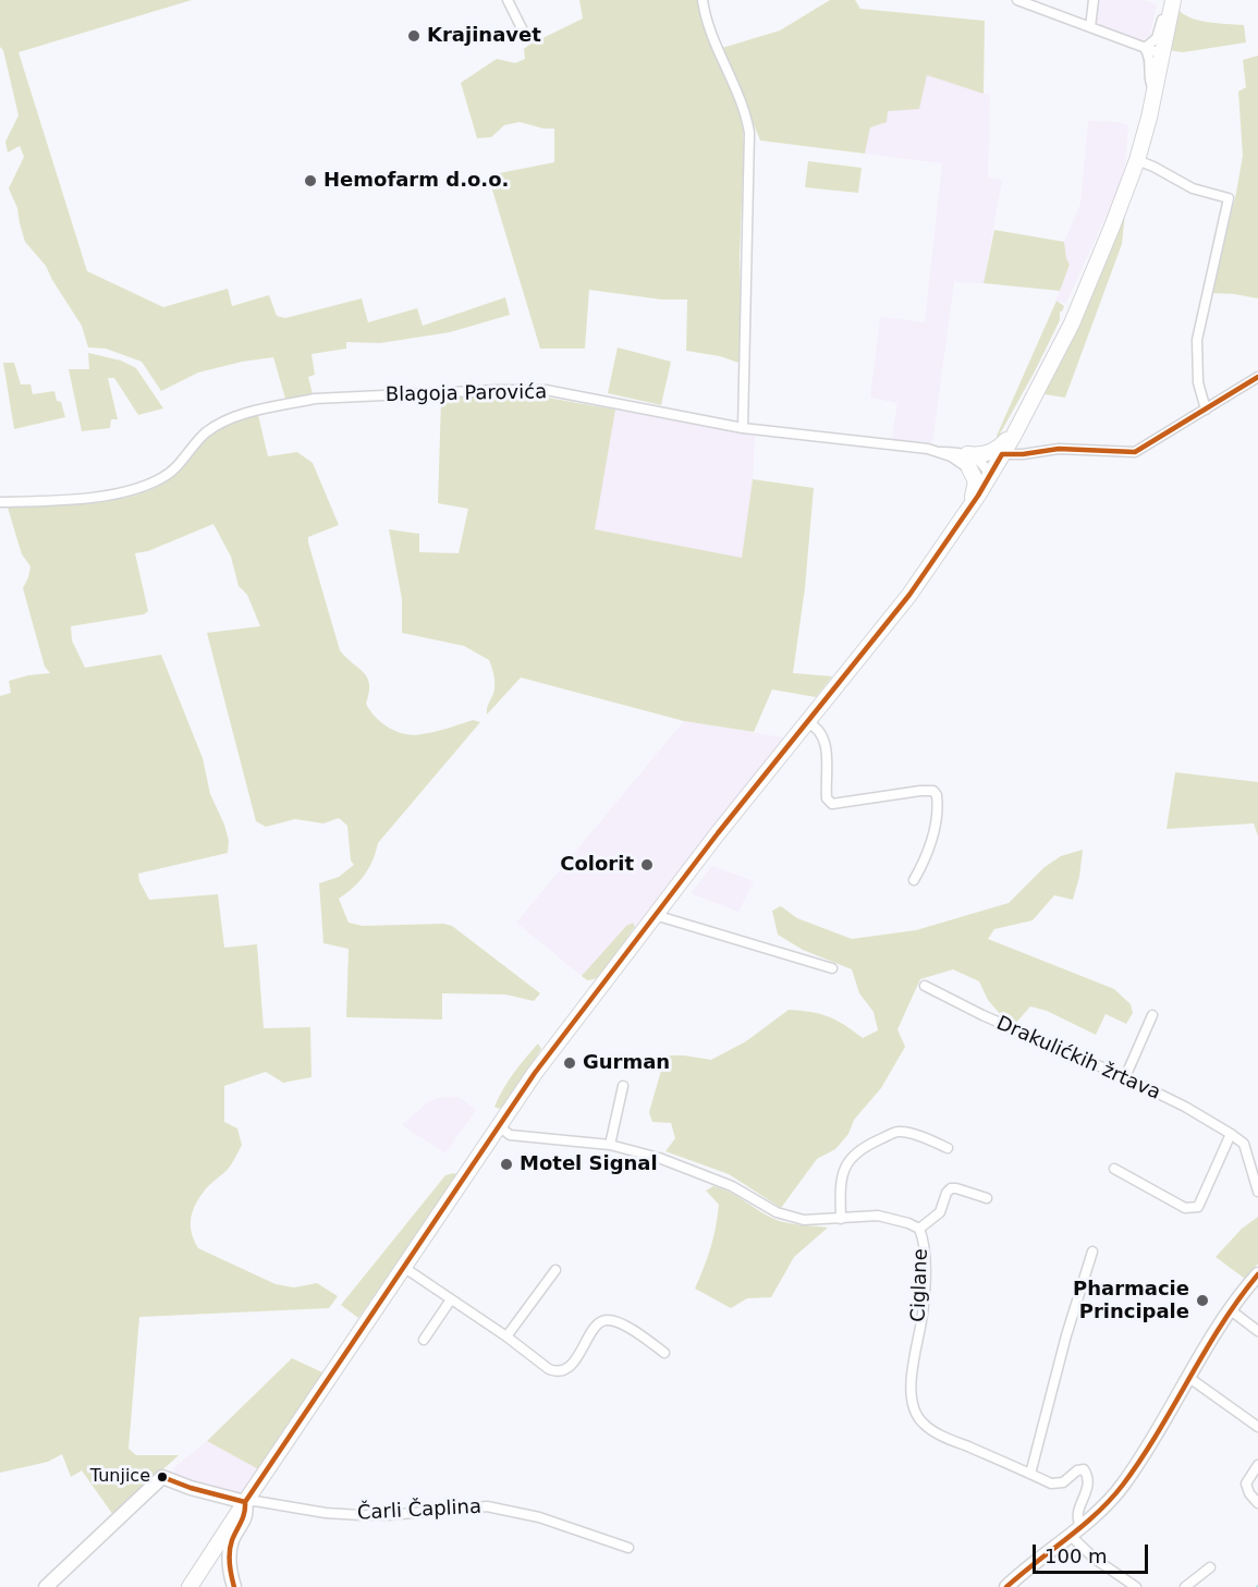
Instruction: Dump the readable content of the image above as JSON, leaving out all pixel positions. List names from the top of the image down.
{
  "streets": {
    "street": [
      "Blagoja Parovića",
      "Drakulićkih žrtava",
      "Ciglane",
      "Čarli Čaplina"
    ]
  },
  "places": [
    "Krajinavet",
    "Hemofarm d.o.o.",
    "Colorit",
    "Gurman",
    "Motel Signal",
    "Pharmacie Principale",
    "Tunjice"
  ],
  "scale_bar": "100 m"
}
